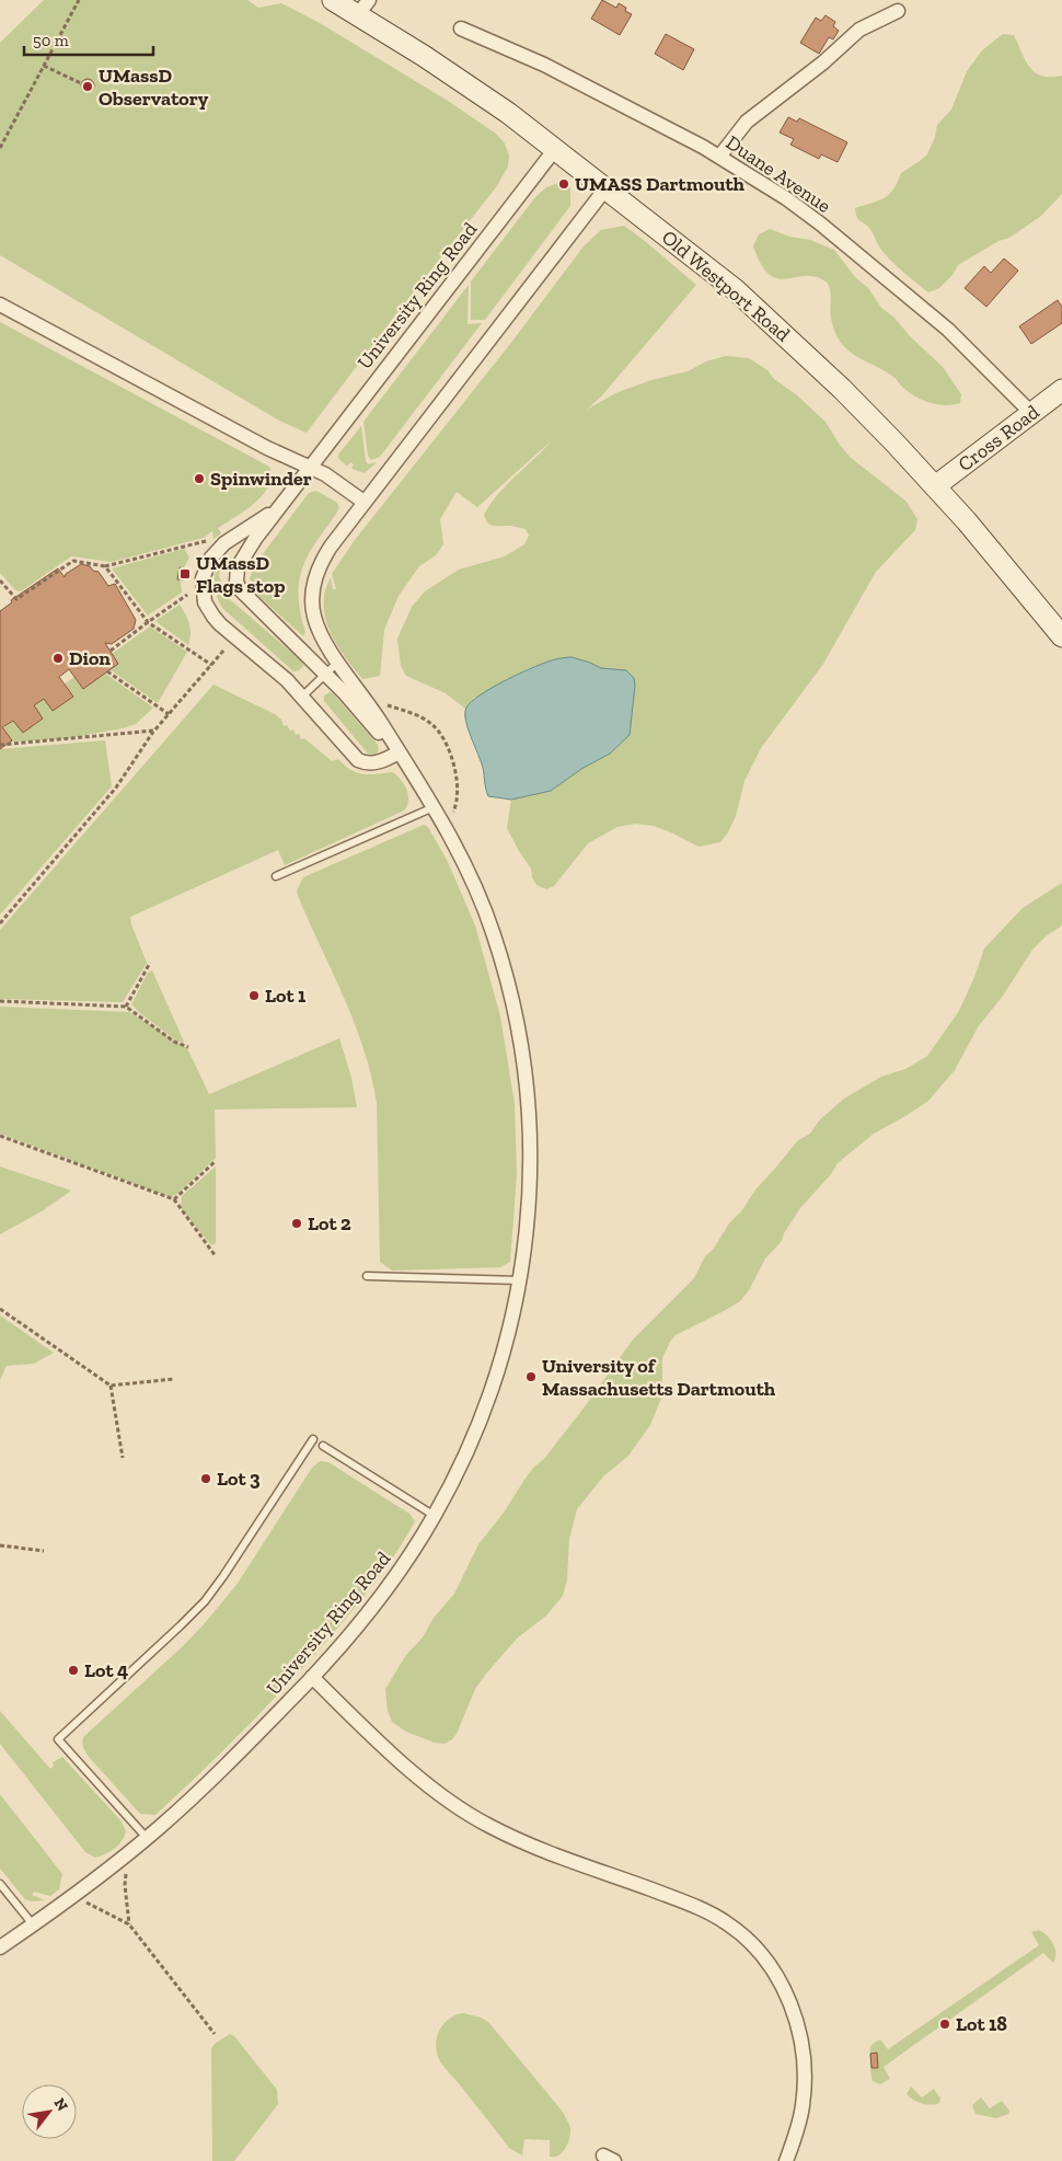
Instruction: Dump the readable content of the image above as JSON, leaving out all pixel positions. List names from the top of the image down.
{
  "streets": {
    "main road": ["Old Westport Road", "Cross Road"],
    "street": ["Duane Avenue", "University Ring Road"]
  },
  "crossings": [
    ["Duane Avenue", "Cross Road"],
    ["Old Westport Road", "University Ring Road"],
    ["Old Westport Road", "Cross Road"]
  ],
  "places": {
    "other": [
      "UMassD Observatory",
      "UMASS Dartmouth",
      "Spinwinder",
      "Dion",
      "Lot 1",
      "Lot 2",
      "University of Massachusetts Dartmouth",
      "Lot 3",
      "Lot 4",
      "Lot 18"
    ],
    "transit": ["UMassD Flags stop"]
  },
  "scale_bar": "50 m",
  "north": "top right"
}
